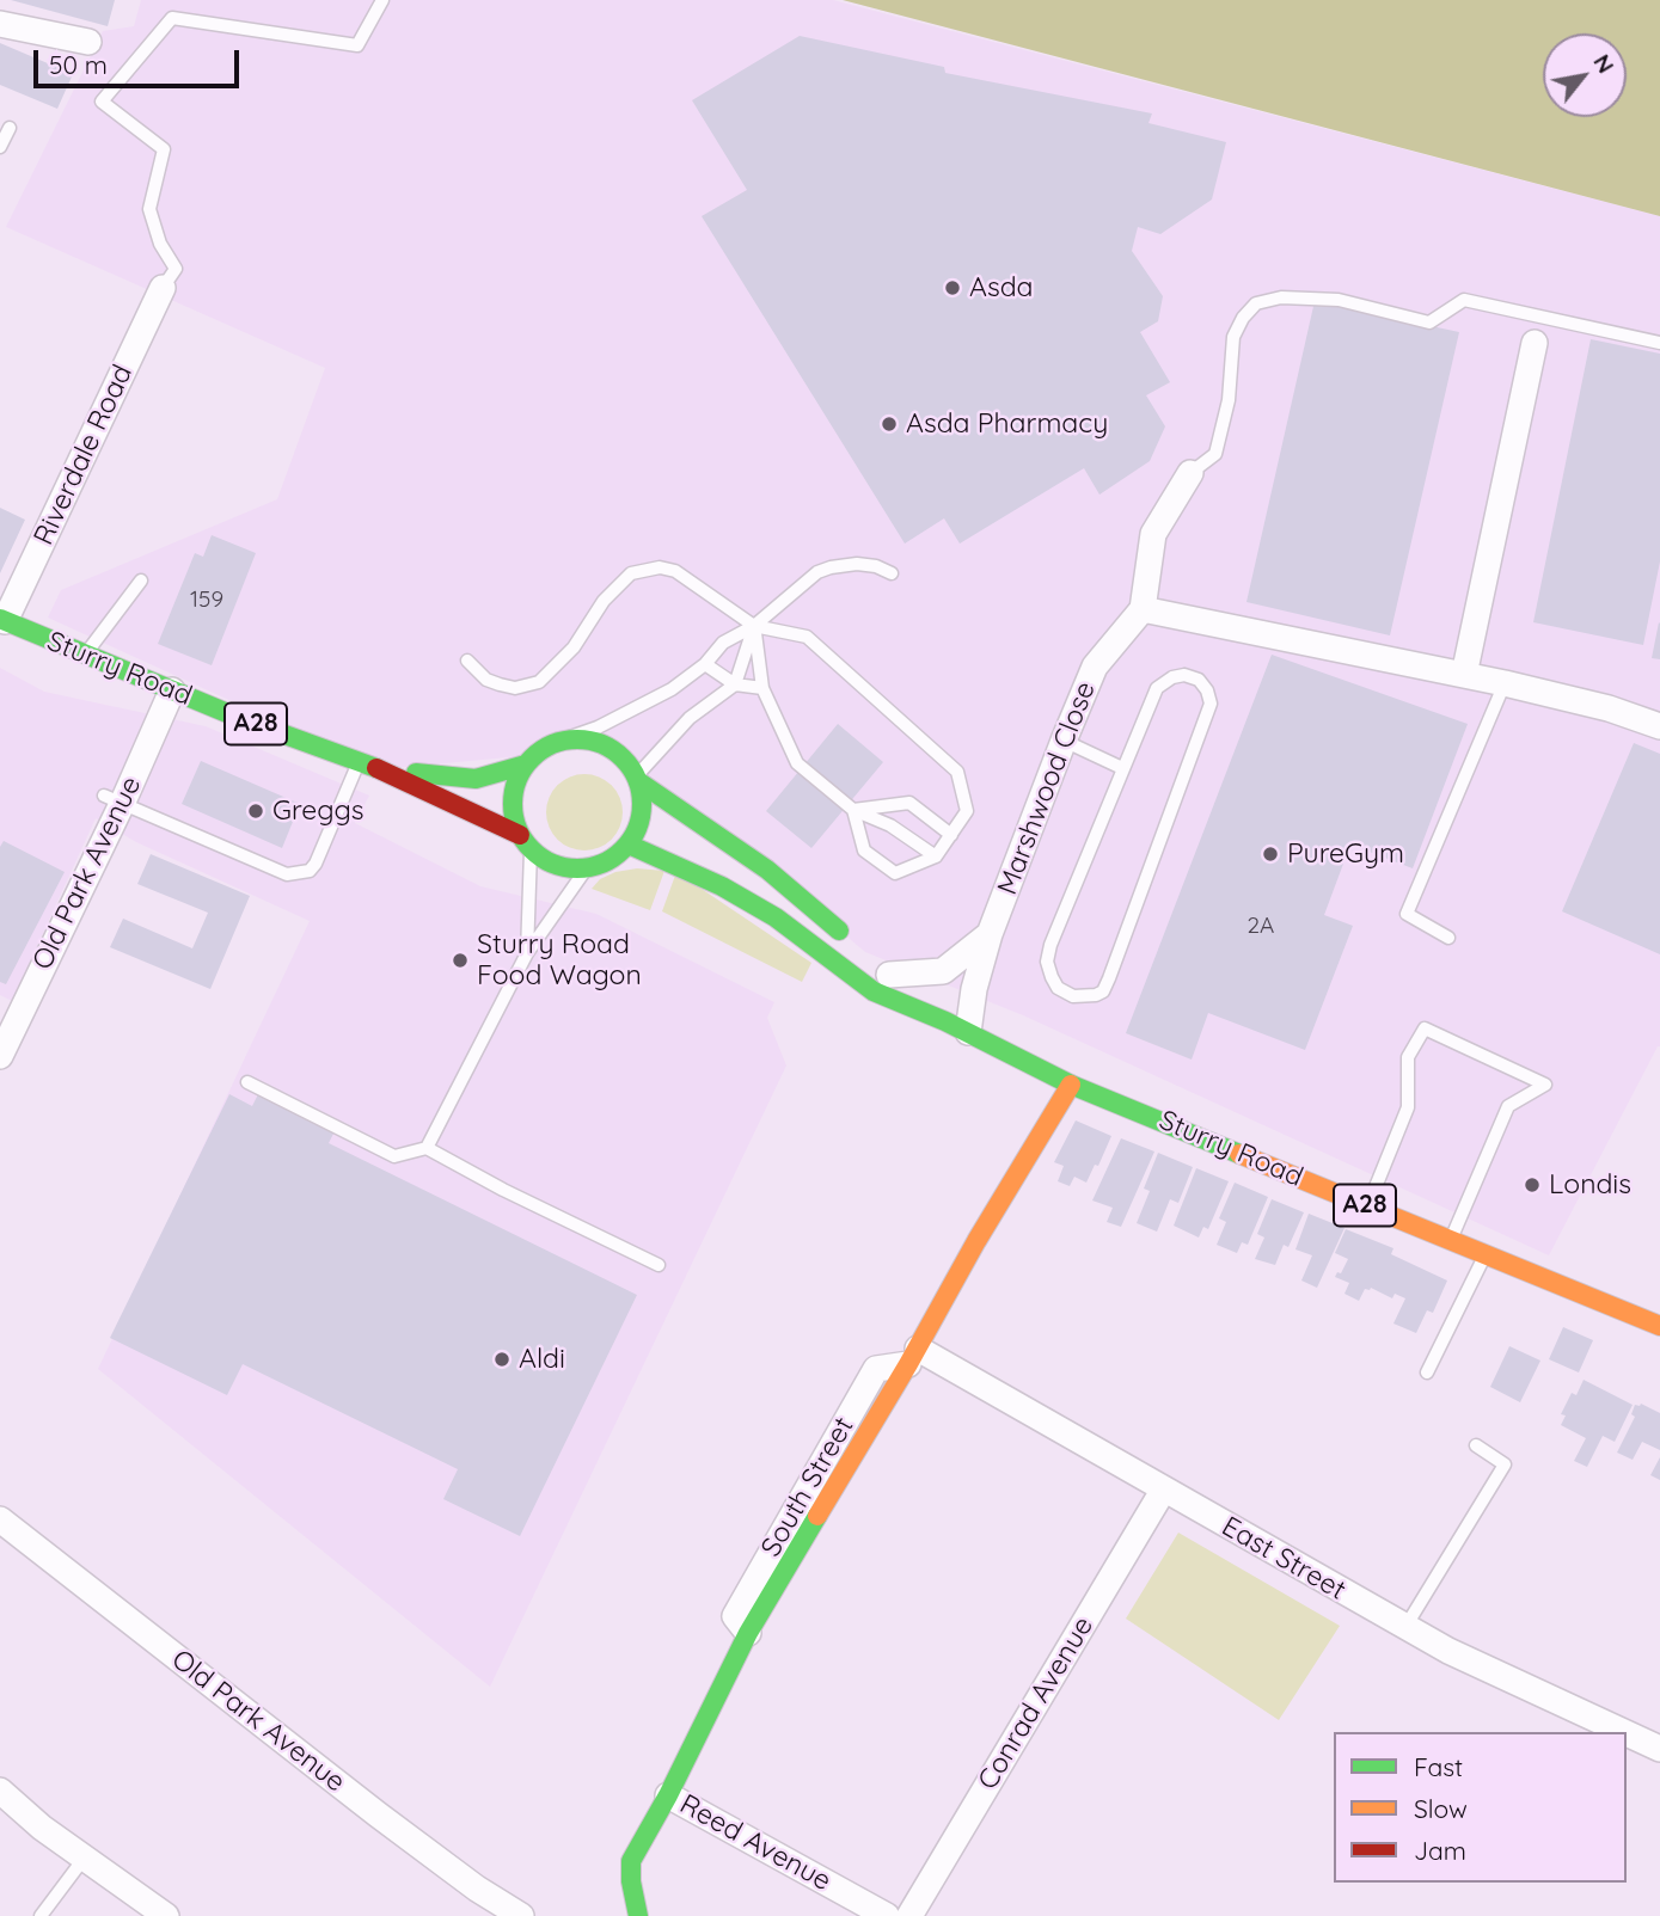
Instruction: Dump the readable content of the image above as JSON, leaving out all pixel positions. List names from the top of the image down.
{
  "streets": {
    "main road": ["Sturry Road", "A28", "South Street"],
    "street": [
      "Riverdale Road",
      "Marshwood Close",
      "Old Park Avenue",
      "East Street",
      "Conrad Avenue",
      "Reed Avenue"
    ]
  },
  "crossings": [
    ["Riverdale Road", "Sturry Road"],
    ["Sturry Road", "Marshwood Close"],
    ["Sturry Road", "Old Park Avenue"],
    ["South Street", "East Street"],
    ["South Street", "Reed Avenue"],
    ["East Street", "Conrad Avenue"]
  ],
  "places": [
    "Asda",
    "Asda Pharmacy",
    "Greggs",
    "PureGym",
    "Sturry Road Food Wagon",
    "Londis",
    "Aldi"
  ],
  "house_numbers": ["159", "2A"],
  "legend": ["Fast", "Slow", "Jam"],
  "scale_bar": "50 m",
  "north": "top right"
}
